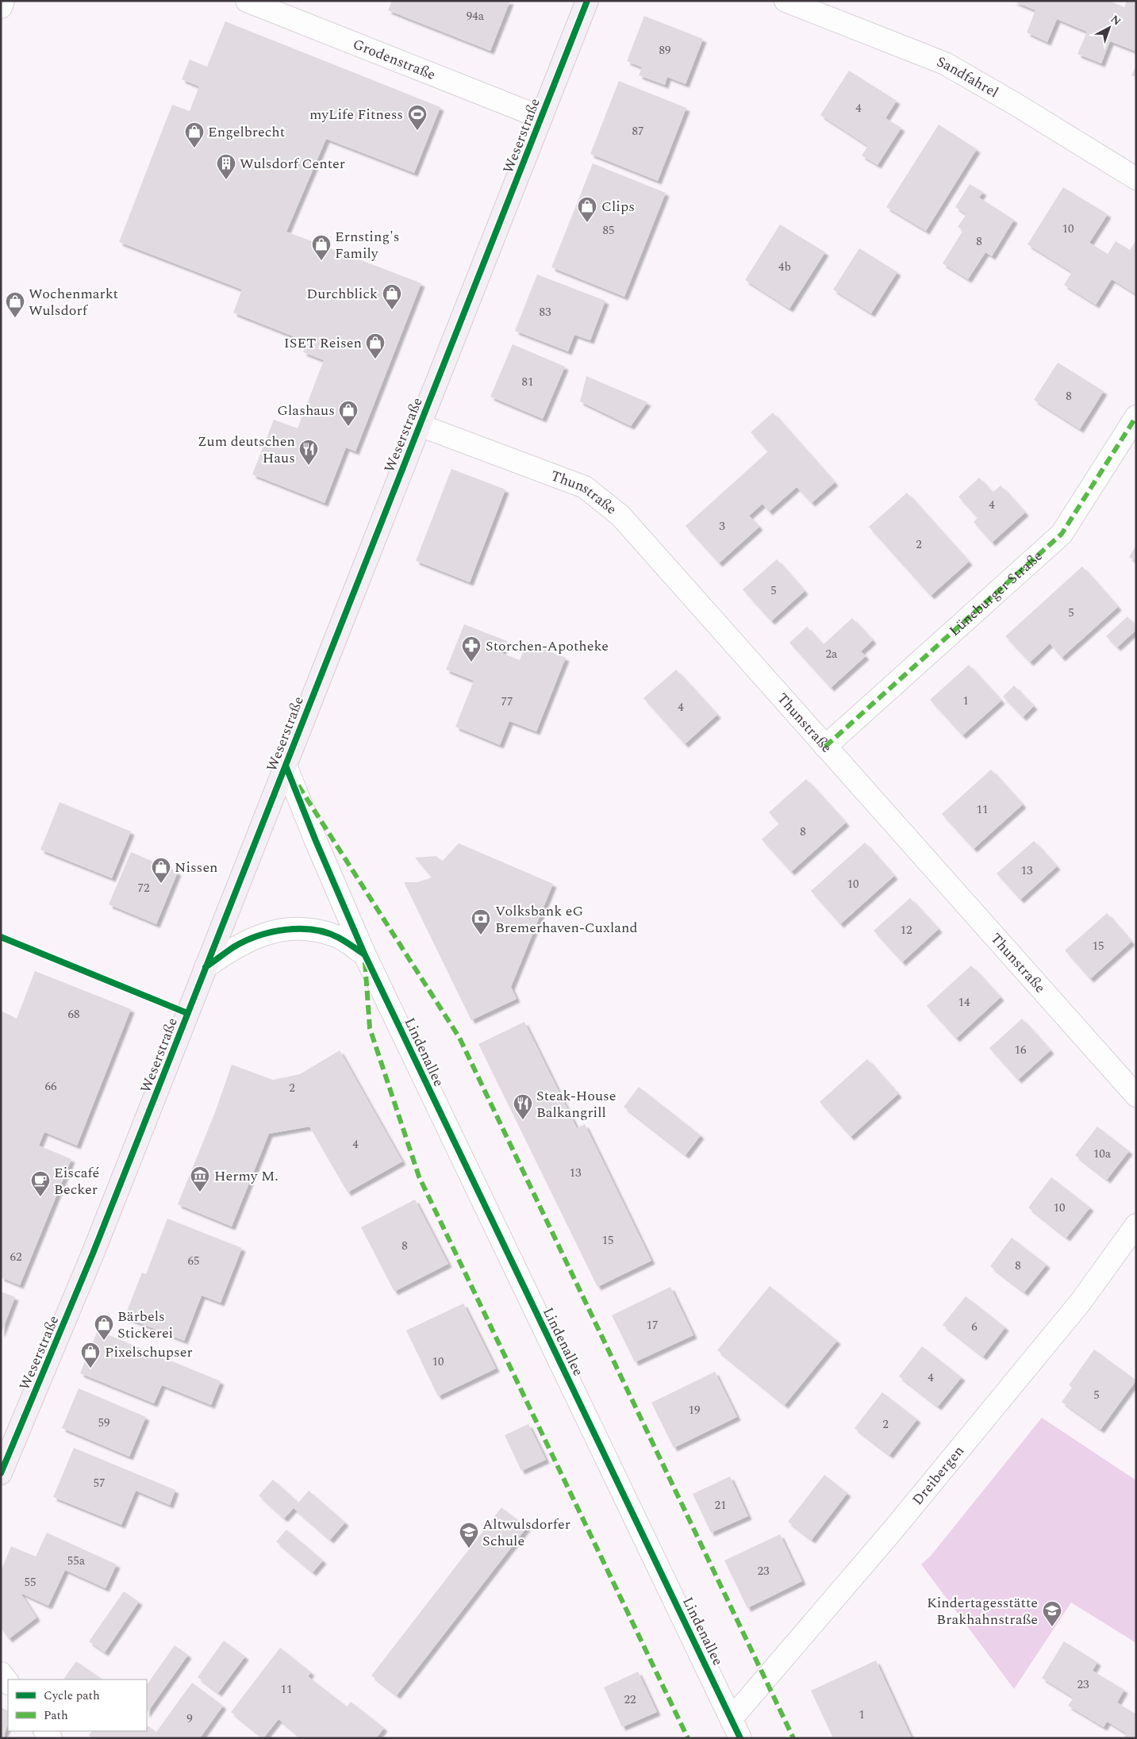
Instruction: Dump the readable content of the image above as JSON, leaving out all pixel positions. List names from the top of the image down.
{
  "streets": {
    "main road": ["Weserstraße"],
    "street": [
      "Grodenstraße",
      "Sandfahrel",
      "Thunstraße",
      "Lüneburger Straße",
      "Lindenallee",
      "Dreibergen"
    ]
  },
  "crossings": [
    ["Grodenstraße", "Weserstraße"],
    ["Weserstraße", "Thunstraße"],
    ["Weserstraße", "Lindenallee"],
    ["Thunstraße", "Lüneburger Straße"],
    ["Lindenallee", "Dreibergen"]
  ],
  "places": {
    "sports": ["myLife Fitness"],
    "shop": [
      "Engelbrecht",
      "Clips",
      "Ernsting's Family",
      "Durchblick",
      "Wochenmarkt Wulsdorf",
      "ISET Reisen",
      "Glashaus",
      "Nissen",
      "Bärbels Stickerei",
      "Pixelschupser"
    ],
    "building": ["Wulsdorf Center"],
    "restaurant": ["Zum deutschen Haus", "Steak-House Balkangrill"],
    "pharmacy": ["Storchen-Apotheke"],
    "bank": ["Volksbank eG Bremerhaven-Cuxland"],
    "museum": ["Hermy M."],
    "cafe": ["Eiscafé Becker"],
    "school or university": ["Altwulsdorfer Schule", "Kindertagesstätte Brakhahnstraße"]
  },
  "house_numbers": [
    "94a",
    "89",
    "4",
    "87",
    "10",
    "85",
    "8",
    "4b",
    "83",
    "81",
    "8",
    "4",
    "3",
    "2",
    "5",
    "5",
    "2a",
    "1",
    "77",
    "4",
    "11",
    "8",
    "13",
    "10",
    "72",
    "12",
    "15",
    "14",
    "68",
    "16",
    "66",
    "2",
    "4",
    "10a",
    "13",
    "10",
    "15",
    "8",
    "62",
    "65",
    "8",
    "17",
    "6",
    "10",
    "4",
    "5",
    "19",
    "59",
    "2",
    "57",
    "21",
    "55a",
    "23",
    "55",
    "23",
    "11",
    "22",
    "1",
    "9"
  ],
  "legend": ["Cycle path", "Path"],
  "north": "top right"
}
